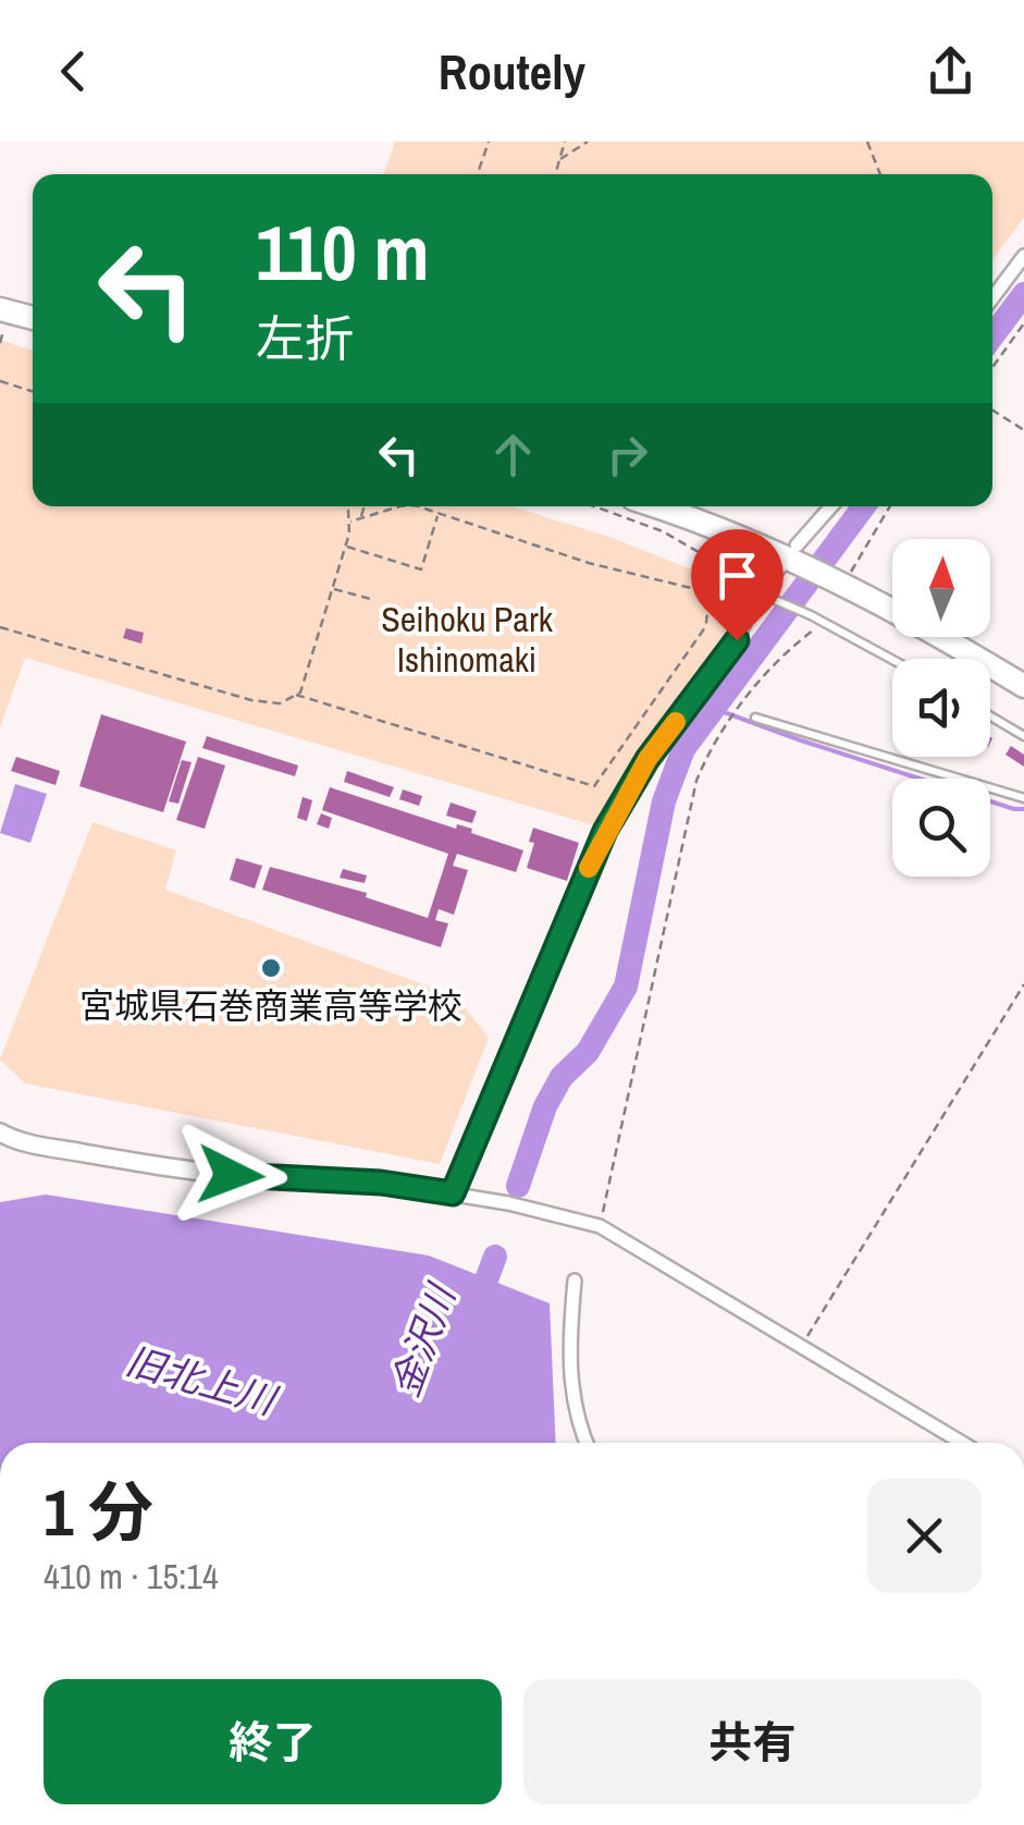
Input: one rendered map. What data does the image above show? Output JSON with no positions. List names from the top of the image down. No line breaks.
{"water":["金沢川","旧北上川"],"parks":["Seihoku Park Ishinomaki"],"places":["宮城県石巻商業高等学校"],"north":"top","page":{"header":"Routely","turn":["110 m","左折"],"heading":["1 分","410 m · 15:14"],"buttons":["終了","共有"]}}
